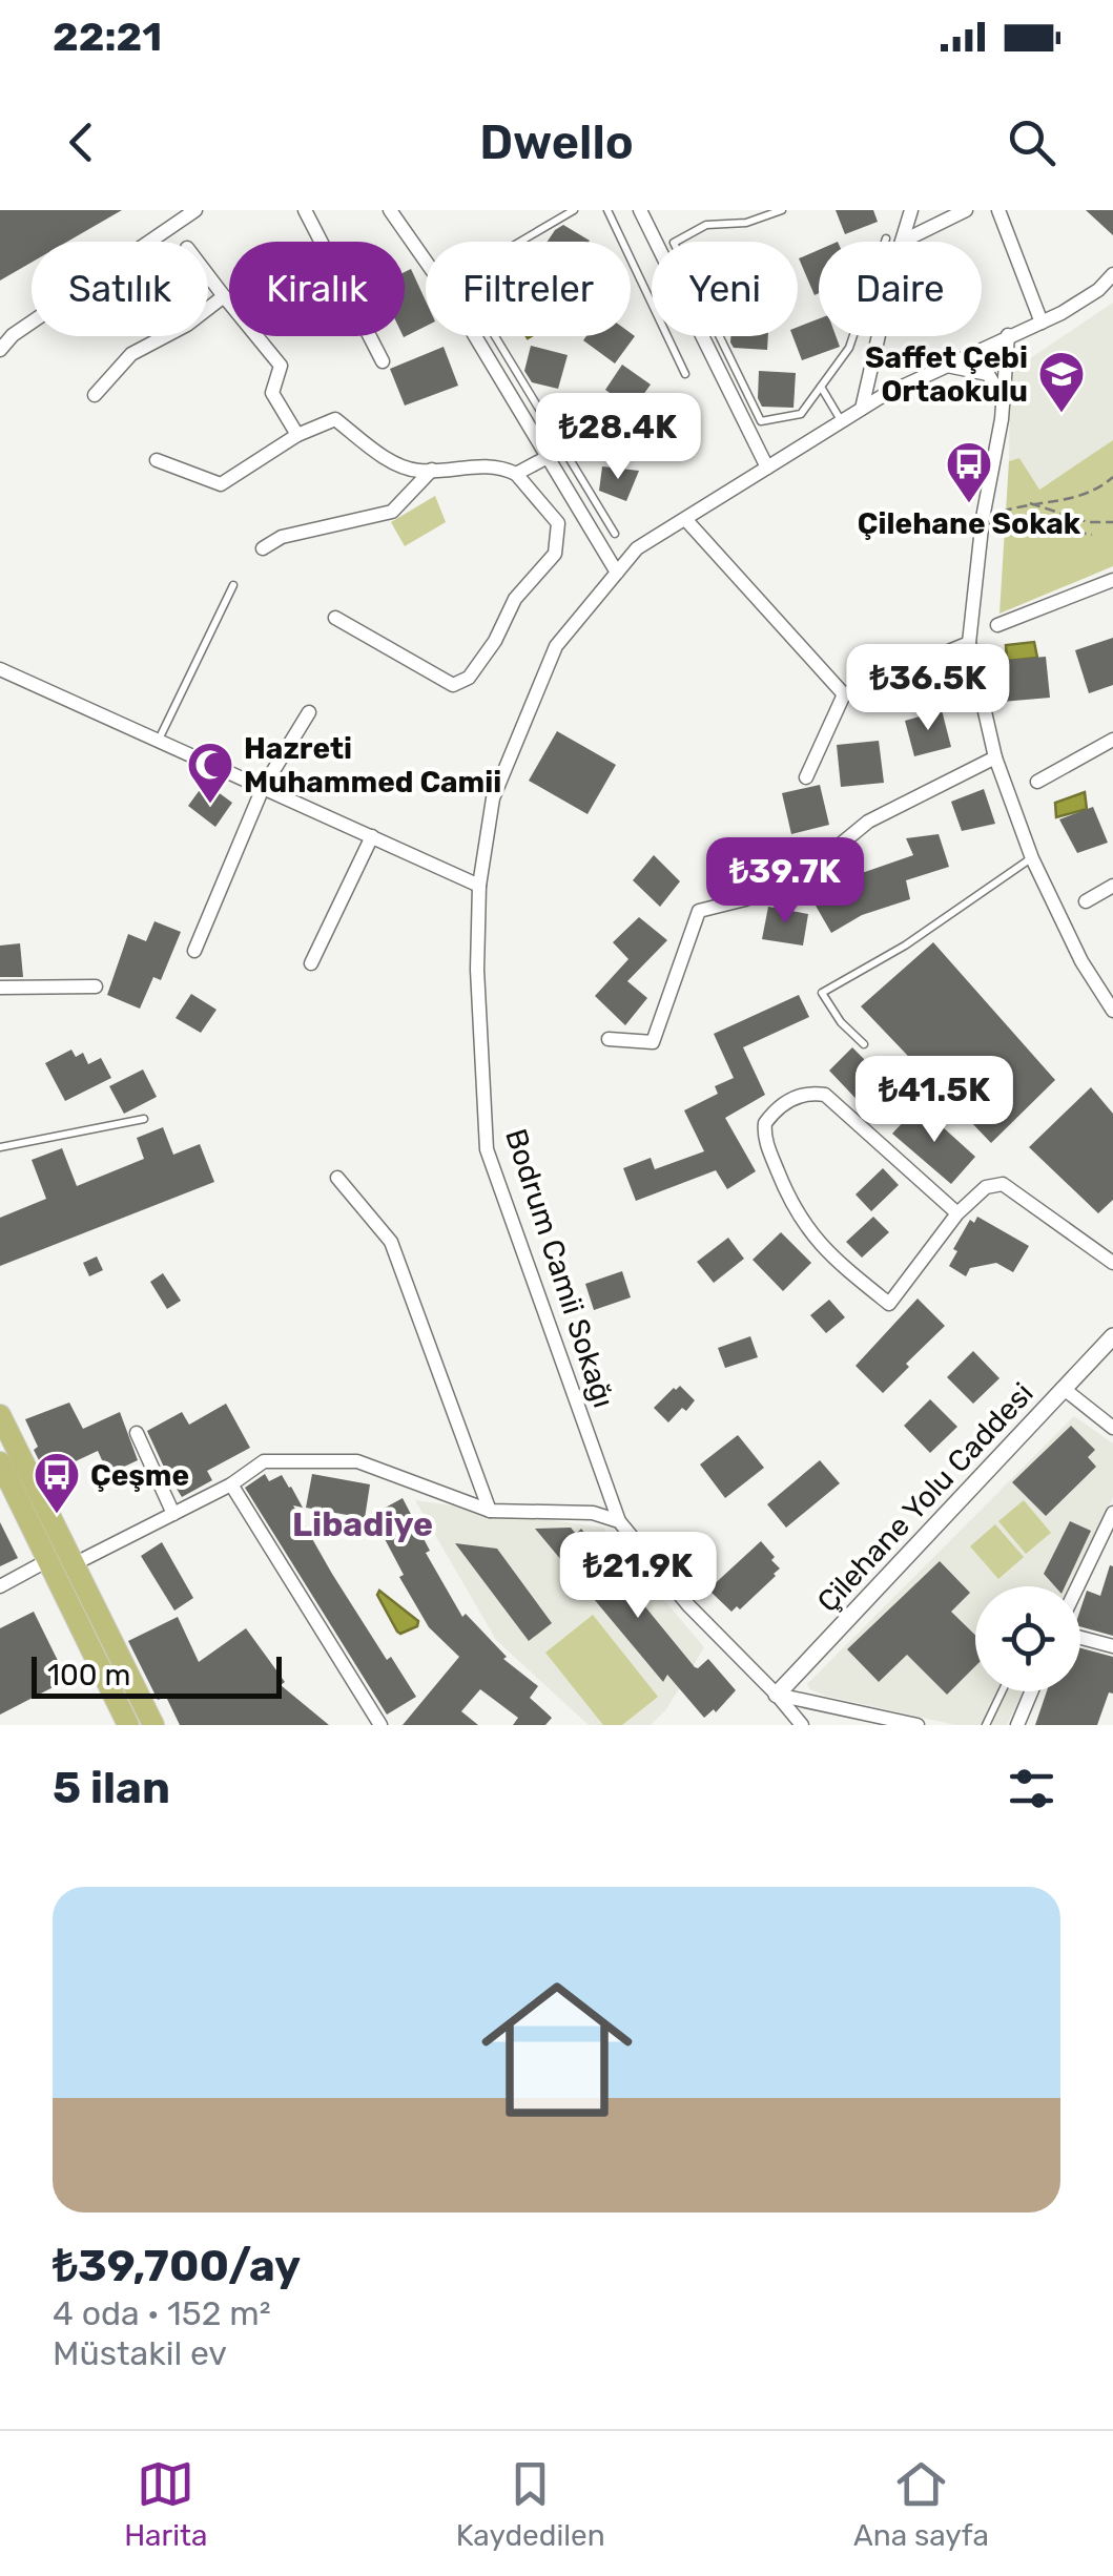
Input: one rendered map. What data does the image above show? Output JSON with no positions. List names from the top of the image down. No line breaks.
{"streets":{"street":["Bodrum Camii Sokağı","Çilehane Yolu Caddesi"]},"crossings":[["Bodrum Camii Sokağı","Çilehane Yolu Caddesi"]],"districts":["Libadiye"],"places":{"school or university":["Saffet Çebi Ortaokulu"],"bus stop":["Çilehane Sokak","Çeşme"],"mosque":["Hazreti Muhammed Camii"]},"scale_bar":"100 m","page":{"status":"22:21","header":"Dwello","chip":["Satılık","Kiralık","Filtreler","Yeni","Daire"],"price":["₺28.4K","₺36.5K","₺39.7K","₺41.5K","₺21.9K"],"scale":"100 m","heading":"5 ilan","list":[{"name":"₺39,700/ay","note":"4 oda · 152 m² · Müstakil ev"}],"tabs":["Harita","Kaydedilen","Ana sayfa"]}}
